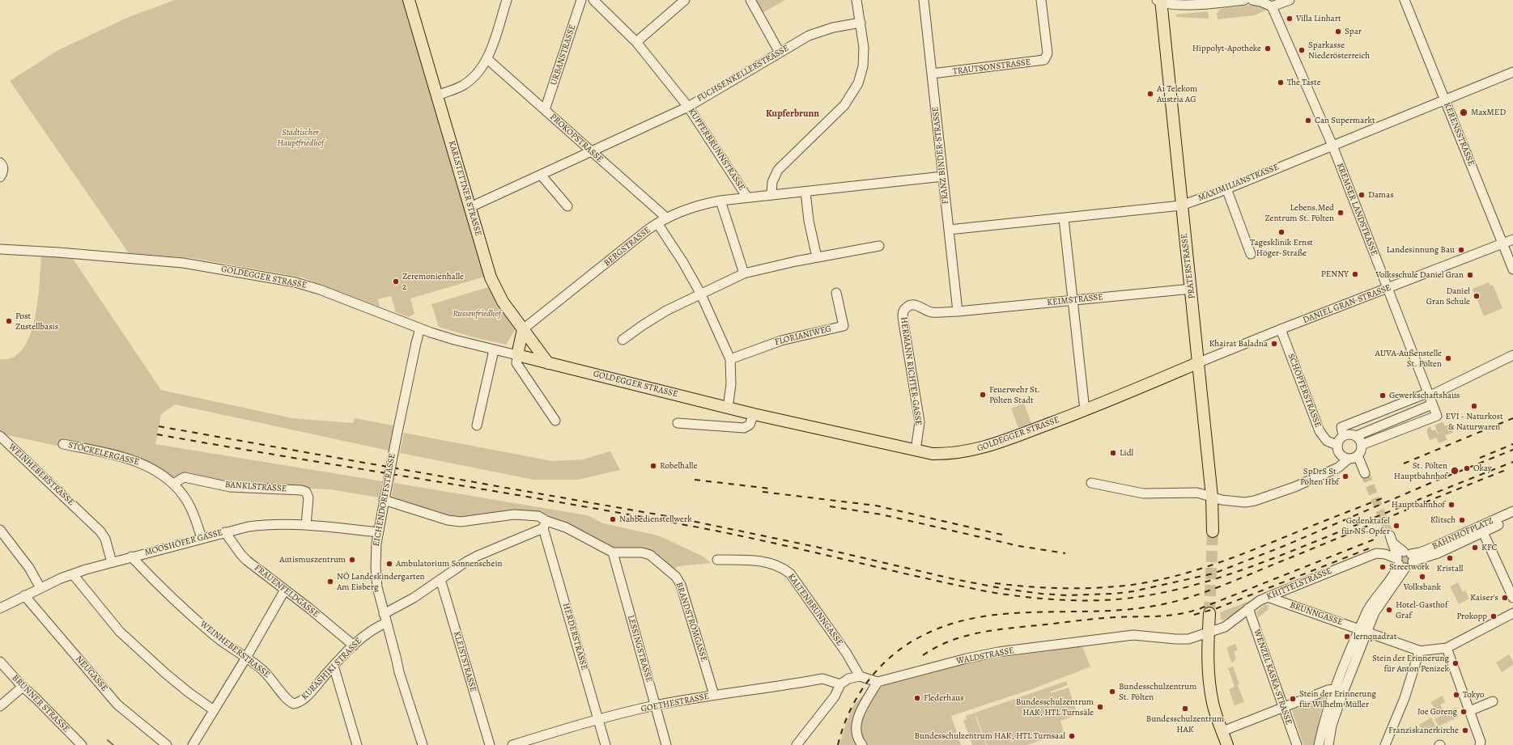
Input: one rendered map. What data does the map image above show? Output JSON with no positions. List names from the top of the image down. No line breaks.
{"streets":{"main road":["KARLSTETTNER STRASSE","PRATERSTRASSE","GOLDEGGER STRASSE"],"street":["URBANSTRASSE","TRAUTSONSTRASSE","FUCHSENKELLERSTRASSE","KERENSSTRASSE","PROKOPSTRASSE","KUPFERBRUNNSTRASSE","FRANZ BINDER-STRASSE","MAXIMILIANSTRASSE","KREMSER LANDSTRASSE","BERGSTRASSE","KEIMSTRASSE","DANIEL GRAN-STRASSE","FLORIANIWEG","HERMANN RICHTER-GASSE","SCHÖPFERSTRASSE","STÖCKELERGASSE","WEINHEBERSTRASSE","BANKLSTRASSE","EICHENDORFFSTRASSE","BAHNHOFPLATZ","MOOSHÖFER GASSE","KHITTELSTRASSE","FRAUENFELDGASSE","KALTENBRUNNGASSE","BRUNNGASSE","BRANDSTRÖMGASSE","HERDERSTRASSE","LESSINGSTRASSE","WALDSTRASSE","KLEISTSTRASSE","KURASHIKI STRASSE","NEUGASSE","WENZEL KASKA-STRASSE","GOETHESTRASSE","BRÜNNER STRASSE"]},"crossings":[["URBANSTRASSE","PROKOPSTRASSE"],["TRAUTSONSTRASSE","FRANZ BINDER-STRASSE"],["FUCHSENKELLERSTRASSE","PROKOPSTRASSE"],["FUCHSENKELLERSTRASSE","KUPFERBRUNNSTRASSE"],["FUCHSENKELLERSTRASSE","KARLSTETTNER STRASSE"],["KERENSSTRASSE","MAXIMILIANSTRASSE"],["KERENSSTRASSE","DANIEL GRAN-STRASSE"],["PROKOPSTRASSE","BERGSTRASSE"],["KUPFERBRUNNSTRASSE","FRANZ BINDER-STRASSE"],["KUPFERBRUNNSTRASSE","BERGSTRASSE"],["FRANZ BINDER-STRASSE","MAXIMILIANSTRASSE"],["FRANZ BINDER-STRASSE","KEIMSTRASSE"],["FRANZ BINDER-STRASSE","HERMANN RICHTER-GASSE"],["MAXIMILIANSTRASSE","KREMSER LANDSTRASSE"],["MAXIMILIANSTRASSE","PRATERSTRASSE"],["KARLSTETTNER STRASSE","BERGSTRASSE"],["KARLSTETTNER STRASSE","GOLDEGGER STRASSE"],["KREMSER LANDSTRASSE","DANIEL GRAN-STRASSE"],["KREMSER LANDSTRASSE","SCHÖPFERSTRASSE"],["PRATERSTRASSE","GOLDEGGER STRASSE"],["PRATERSTRASSE","KEIMSTRASSE"],["PRATERSTRASSE","DANIEL GRAN-STRASSE"],["GOLDEGGER STRASSE","DANIEL GRAN-STRASSE"],["GOLDEGGER STRASSE","HERMANN RICHTER-GASSE"],["GOLDEGGER STRASSE","EICHENDORFFSTRASSE"],["KEIMSTRASSE","HERMANN RICHTER-GASSE"],["DANIEL GRAN-STRASSE","SCHÖPFERSTRASSE"],["STÖCKELERGASSE","BANKLSTRASSE"],["STÖCKELERGASSE","MOOSHÖFER GASSE"],["WEINHEBERSTRASSE","MOOSHÖFER GASSE"],["WEINHEBERSTRASSE","KURASHIKI STRASSE"],["BANKLSTRASSE","MOOSHÖFER GASSE"],["EICHENDORFFSTRASSE","MOOSHÖFER GASSE"],["EICHENDORFFSTRASSE","KURASHIKI STRASSE"],["BAHNHOFPLATZ","KHITTELSTRASSE"],["MOOSHÖFER GASSE","FRAUENFELDGASSE"],["MOOSHÖFER GASSE","NEUGASSE"],["KHITTELSTRASSE","BRUNNGASSE"],["KHITTELSTRASSE","WALDSTRASSE"],["KHITTELSTRASSE","WENZEL KASKA-STRASSE"],["FRAUENFELDGASSE","KURASHIKI STRASSE"],["BRANDSTRÖMGASSE","HERDERSTRASSE"],["BRANDSTRÖMGASSE","LESSINGSTRASSE"],["BRANDSTRÖMGASSE","KURASHIKI STRASSE"],["BRANDSTRÖMGASSE","GOETHESTRASSE"],["HERDERSTRASSE","KURASHIKI STRASSE"],["HERDERSTRASSE","GOETHESTRASSE"],["LESSINGSTRASSE","GOETHESTRASSE"],["KLEISTSTRASSE","KURASHIKI STRASSE"]],"districts":["Kupferbrunn"],"parks":["Städtischer Hauptfriedhof","Russenfriedhof"],"places":["Villa Linhart","Spar","Hippolyt-Apotheke","Sparkasse Niederösterreich","The Taste","A1 Telekom Austria AG","MaxMED","Can Supermarkt","Damas","Lebens.Med Zentrum St. Pölten","Tagesklinik Ernst Höger-Straße","Landesinnung Bau","PENNY","Volksschule Daniel Gran","Zeremonienhalle 2","Daniel Gran Schule","Post Zustellbasis","Khairat Baladna","AUVA-Außenstelle St. Pölten","Feuerwehr St. Pölten Stadt","Gewerkschaftshaus","EVI - Naturkost & Naturwaren","Lidl","Robelhalle","Okay","St. Pölten Hauptbahnhof","SpDrS St. Pölten Hbf","Hauptbahnhof","Nahbedienstellwerk","Klitsch","Gedenktafel für NS-Opfer","KFC","Kristall","Autismuszentrum","Ambulatorium Sonnenschein","Streetwork","Volksbank","NÖ Landeskindergarten Am Eisberg","Kaiser's","Hotel-Gasthof Graf","Prokopp","lernquadrat","Stein der Erinnerung für Anton Penizek","Bundesschulzentrum St. Pölten","Tokyo","Flederhaus","Stein der Erinnerung für Wilhelm Müller","Bundesschulzentrum HAK, HTL Turnsäle","Bundesschulzentrum HAK","Joe Goreng","Franziskanerkirche","Bundesschulzentrum HAK, HTL Turnsaal"]}
